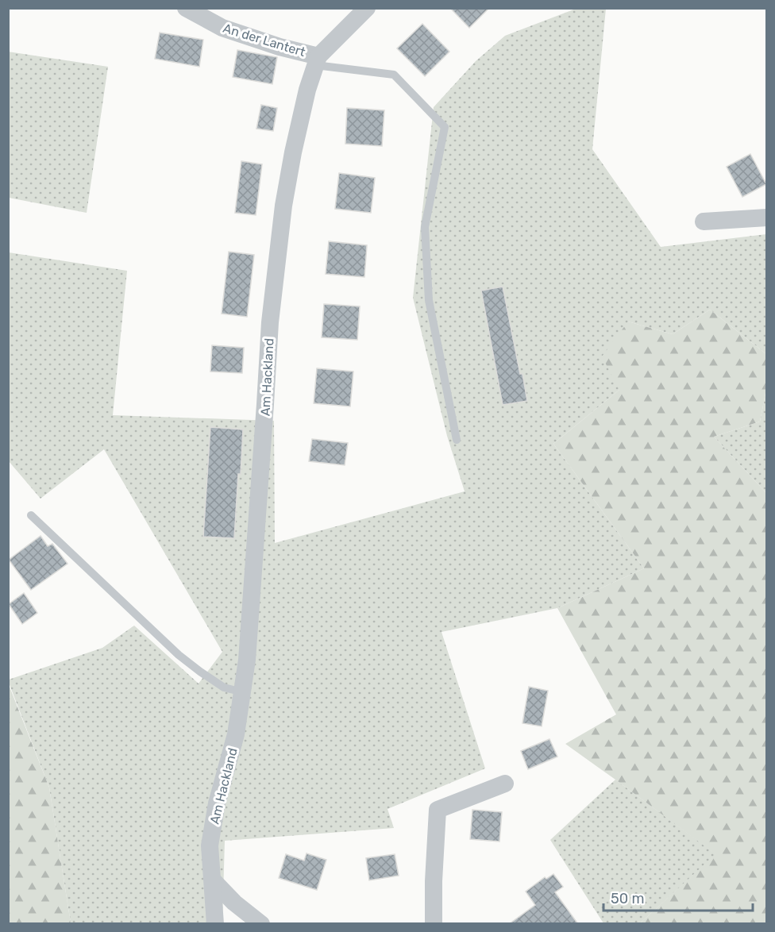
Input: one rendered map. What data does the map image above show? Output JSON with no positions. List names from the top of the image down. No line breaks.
{"streets":{"street":["An der Lantert","Am Hackland"]},"crossings":[["An der Lantert","Am Hackland"]],"scale_bar":"50 m"}
